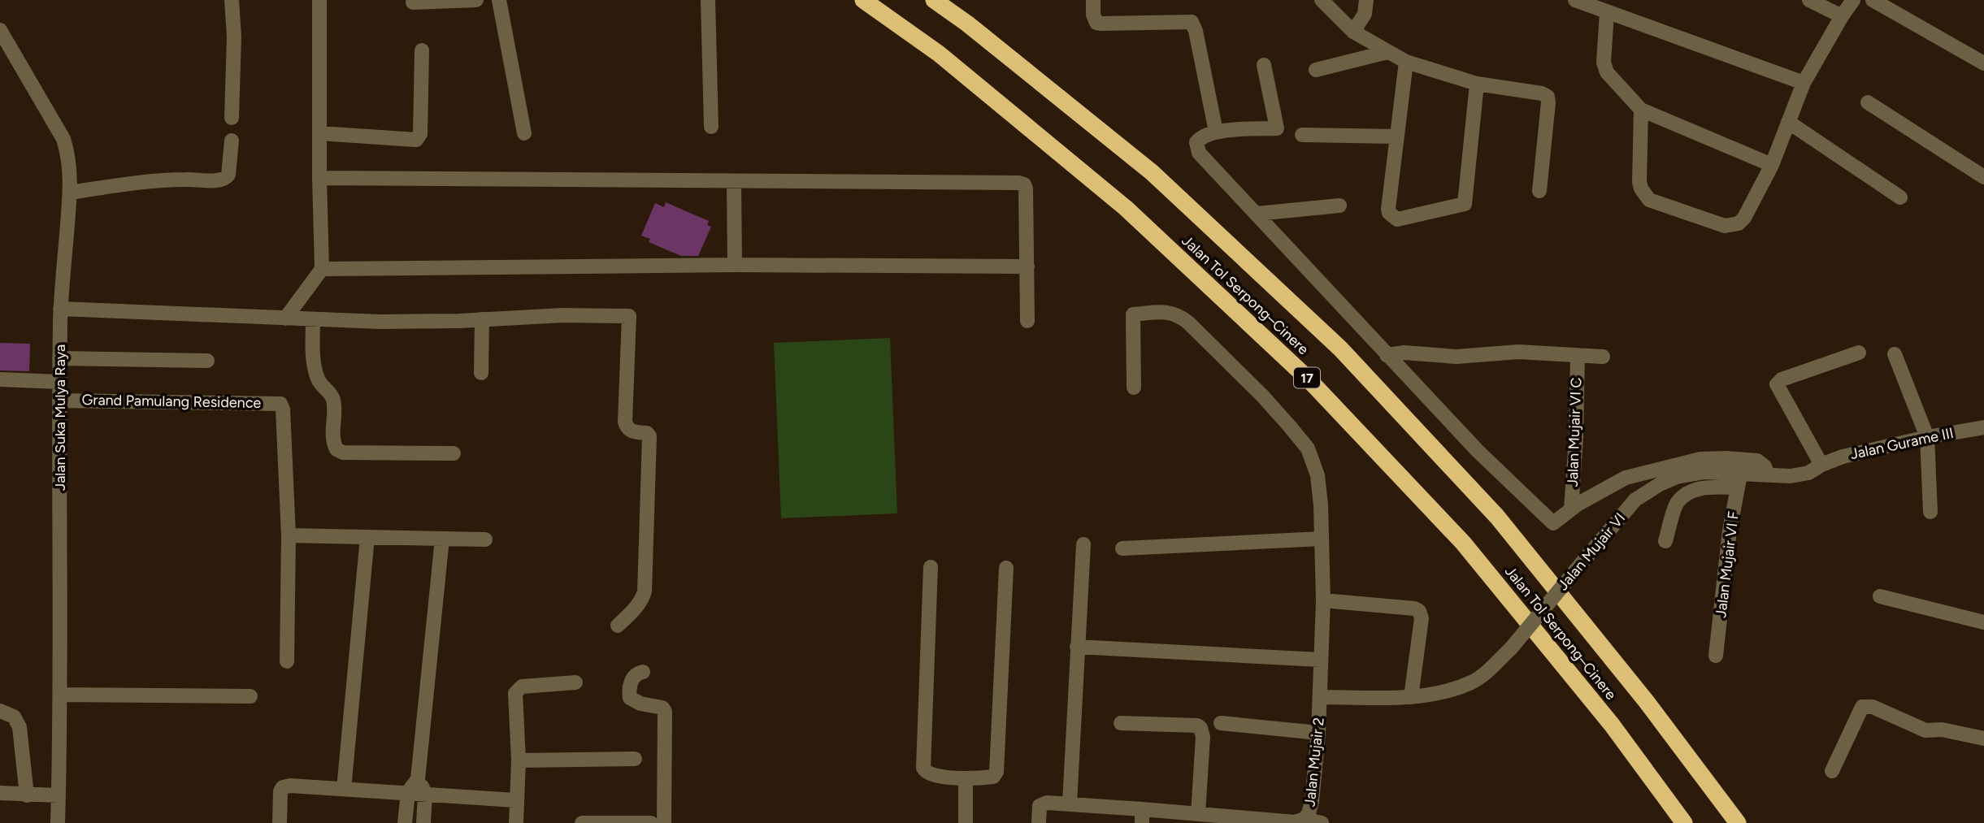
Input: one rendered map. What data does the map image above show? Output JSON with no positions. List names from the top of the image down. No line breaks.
{"streets":{"highway":["Jalan Tol Serpong–Cinere","17"],"street":["Grand Pamulang Residence","Jalan Suka Mulya Raya","Jalan Mujair VI C","Jalan Gurame III","Jalan Mujair VI","Jalan Mujair VI F","Jalan Mujair 2"]},"crossings":[["Grand Pamulang Residence","Jalan Suka Mulya Raya"],["Jalan Gurame III","Jalan Mujair VI"],["Jalan Mujair VI","Jalan Mujair VI F"],["Jalan Mujair VI","Jalan Mujair 2"]]}
